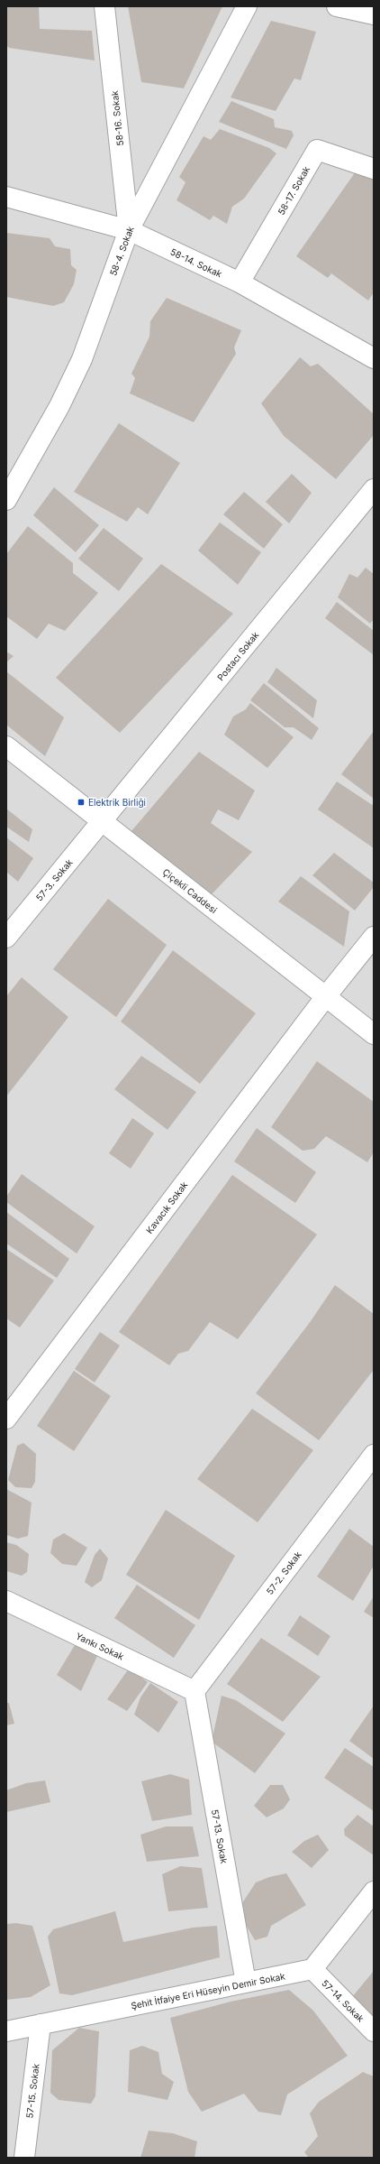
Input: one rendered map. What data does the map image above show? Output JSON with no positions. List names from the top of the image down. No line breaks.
{"streets":{"street":["58-16. Sokak","58-17. Sokak","58-4. Sokak","58-14. Sokak","Postacı Sokak","57-3. Sokak","Çiçekli Caddesi","Kavacık Sokak","57-2. Sokak","Yankı Sokak","57-13. Sokak","Şehit İtfaiye Eri Hüseyin Demir Sokak","57-14. Sokak","57-15. Sokak"]},"crossings":[["58-16. Sokak","58-4. Sokak"],["58-16. Sokak","58-14. Sokak"],["58-17. Sokak","58-14. Sokak"],["58-4. Sokak","58-14. Sokak"],["Postacı Sokak","57-3. Sokak"],["Postacı Sokak","Çiçekli Caddesi"],["57-3. Sokak","Çiçekli Caddesi"],["Çiçekli Caddesi","Kavacık Sokak"],["57-2. Sokak","Yankı Sokak"],["57-2. Sokak","57-13. Sokak"],["Yankı Sokak","57-13. Sokak"],["57-13. Sokak","Şehit İtfaiye Eri Hüseyin Demir Sokak"],["Şehit İtfaiye Eri Hüseyin Demir Sokak","57-14. Sokak"],["Şehit İtfaiye Eri Hüseyin Demir Sokak","57-15. Sokak"]],"places":{"transit":["Elektrik Birliği"]}}
